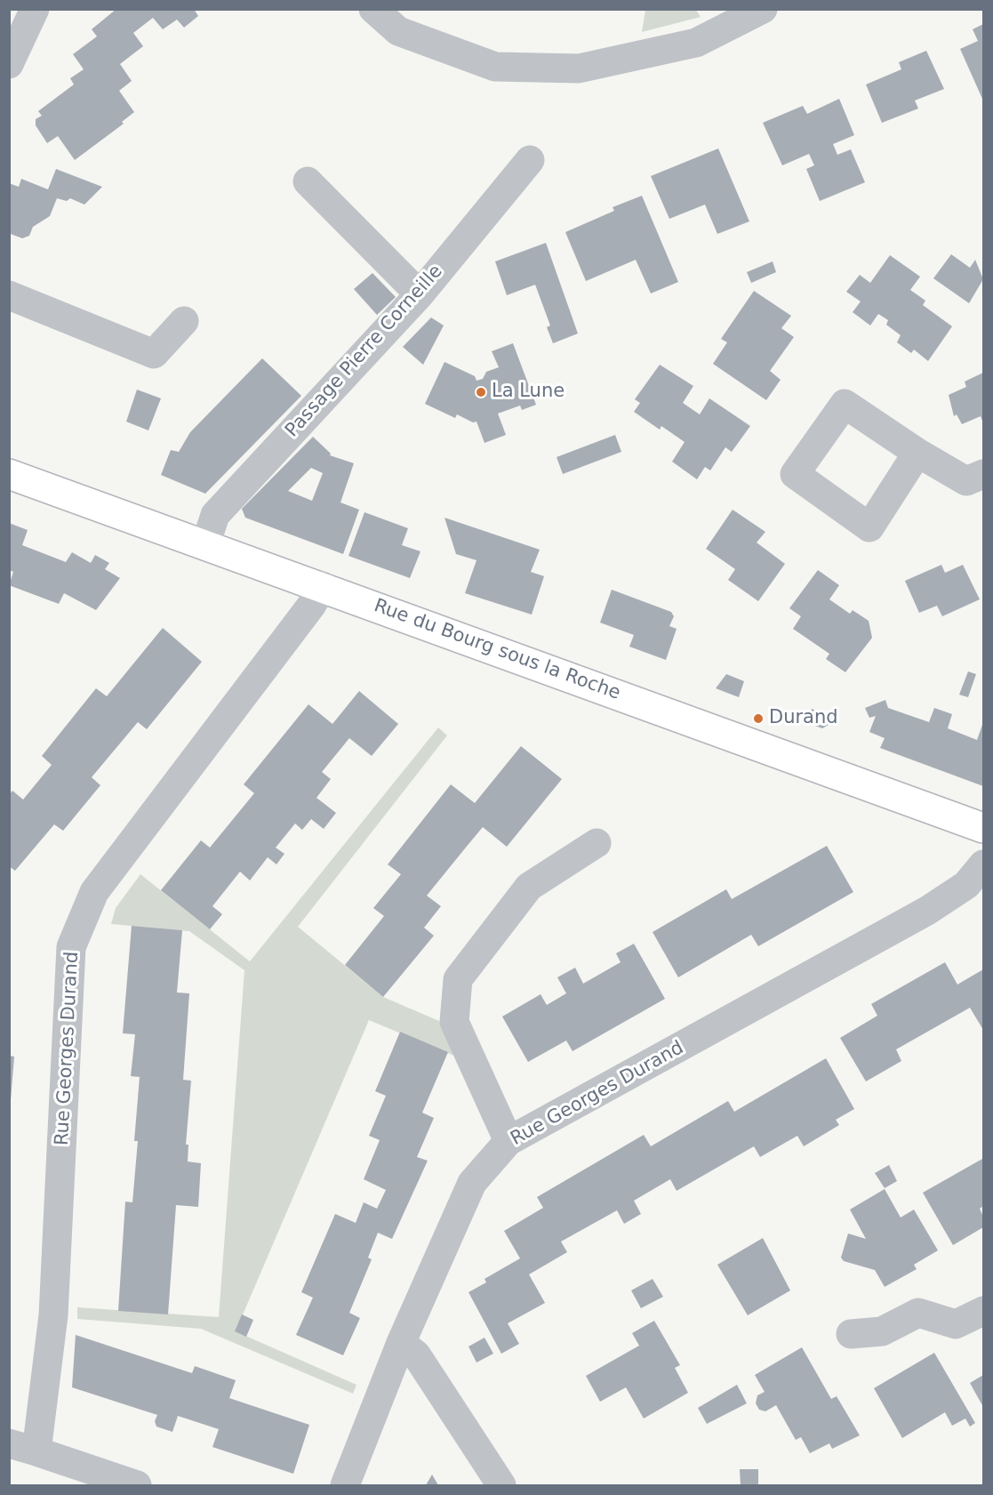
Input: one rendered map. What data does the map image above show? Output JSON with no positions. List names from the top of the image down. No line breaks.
{"streets":{"main road":["Rue du Bourg sous la Roche"],"street":["Passage Pierre Corneille","Rue Georges Durand"]},"crossings":[["Passage Pierre Corneille","Rue du Bourg sous la Roche"],["Rue du Bourg sous la Roche","Rue Georges Durand"]],"places":["La Lune","Durand"]}
